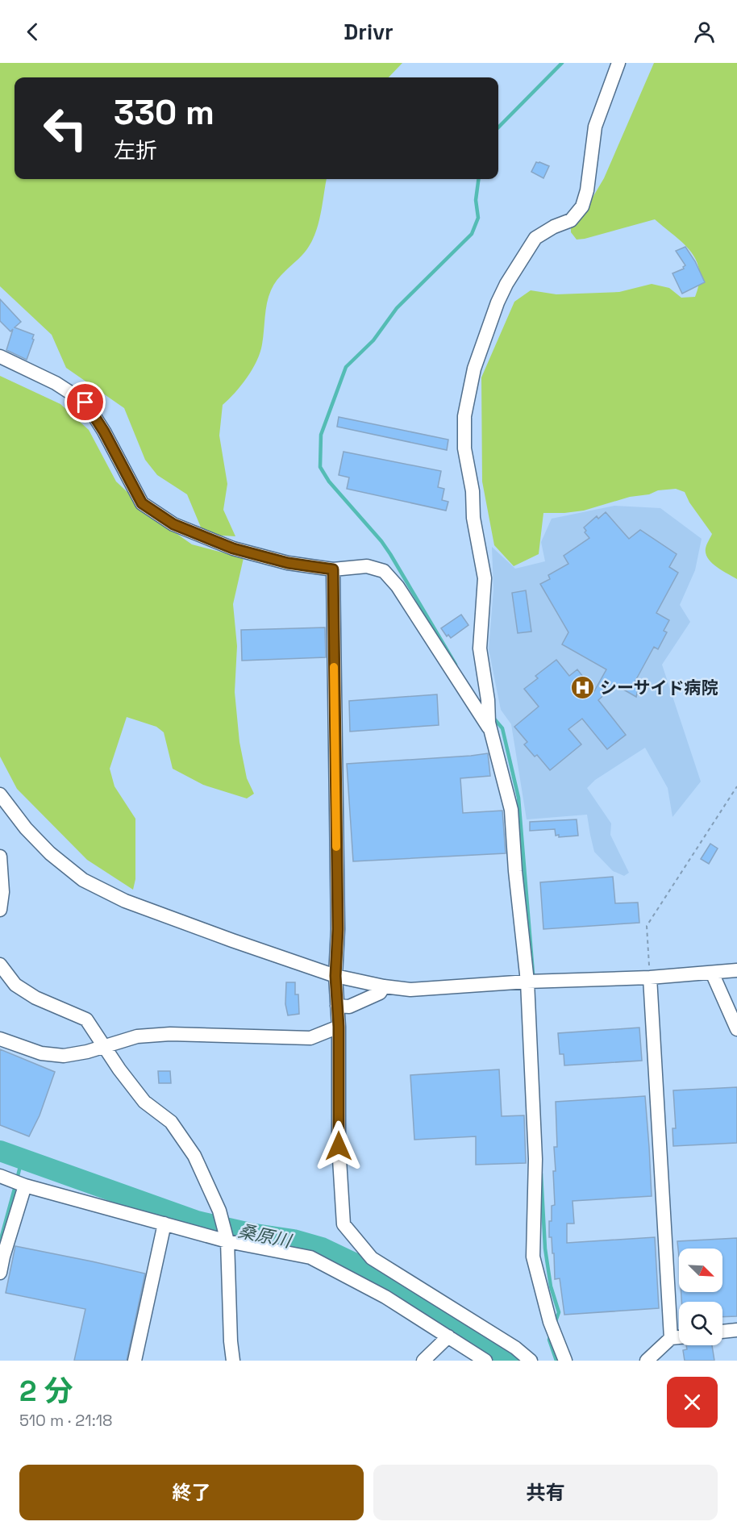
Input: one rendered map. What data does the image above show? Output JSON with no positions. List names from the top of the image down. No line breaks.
{"water":["桑原川"],"places":{"hospital":["シーサイド病院"]},"north":"bottom right","page":{"header":"Drivr","turn":["330 m","左折"],"heading":["2 分","510 m · 21:18"],"buttons":["終了","共有"]}}
